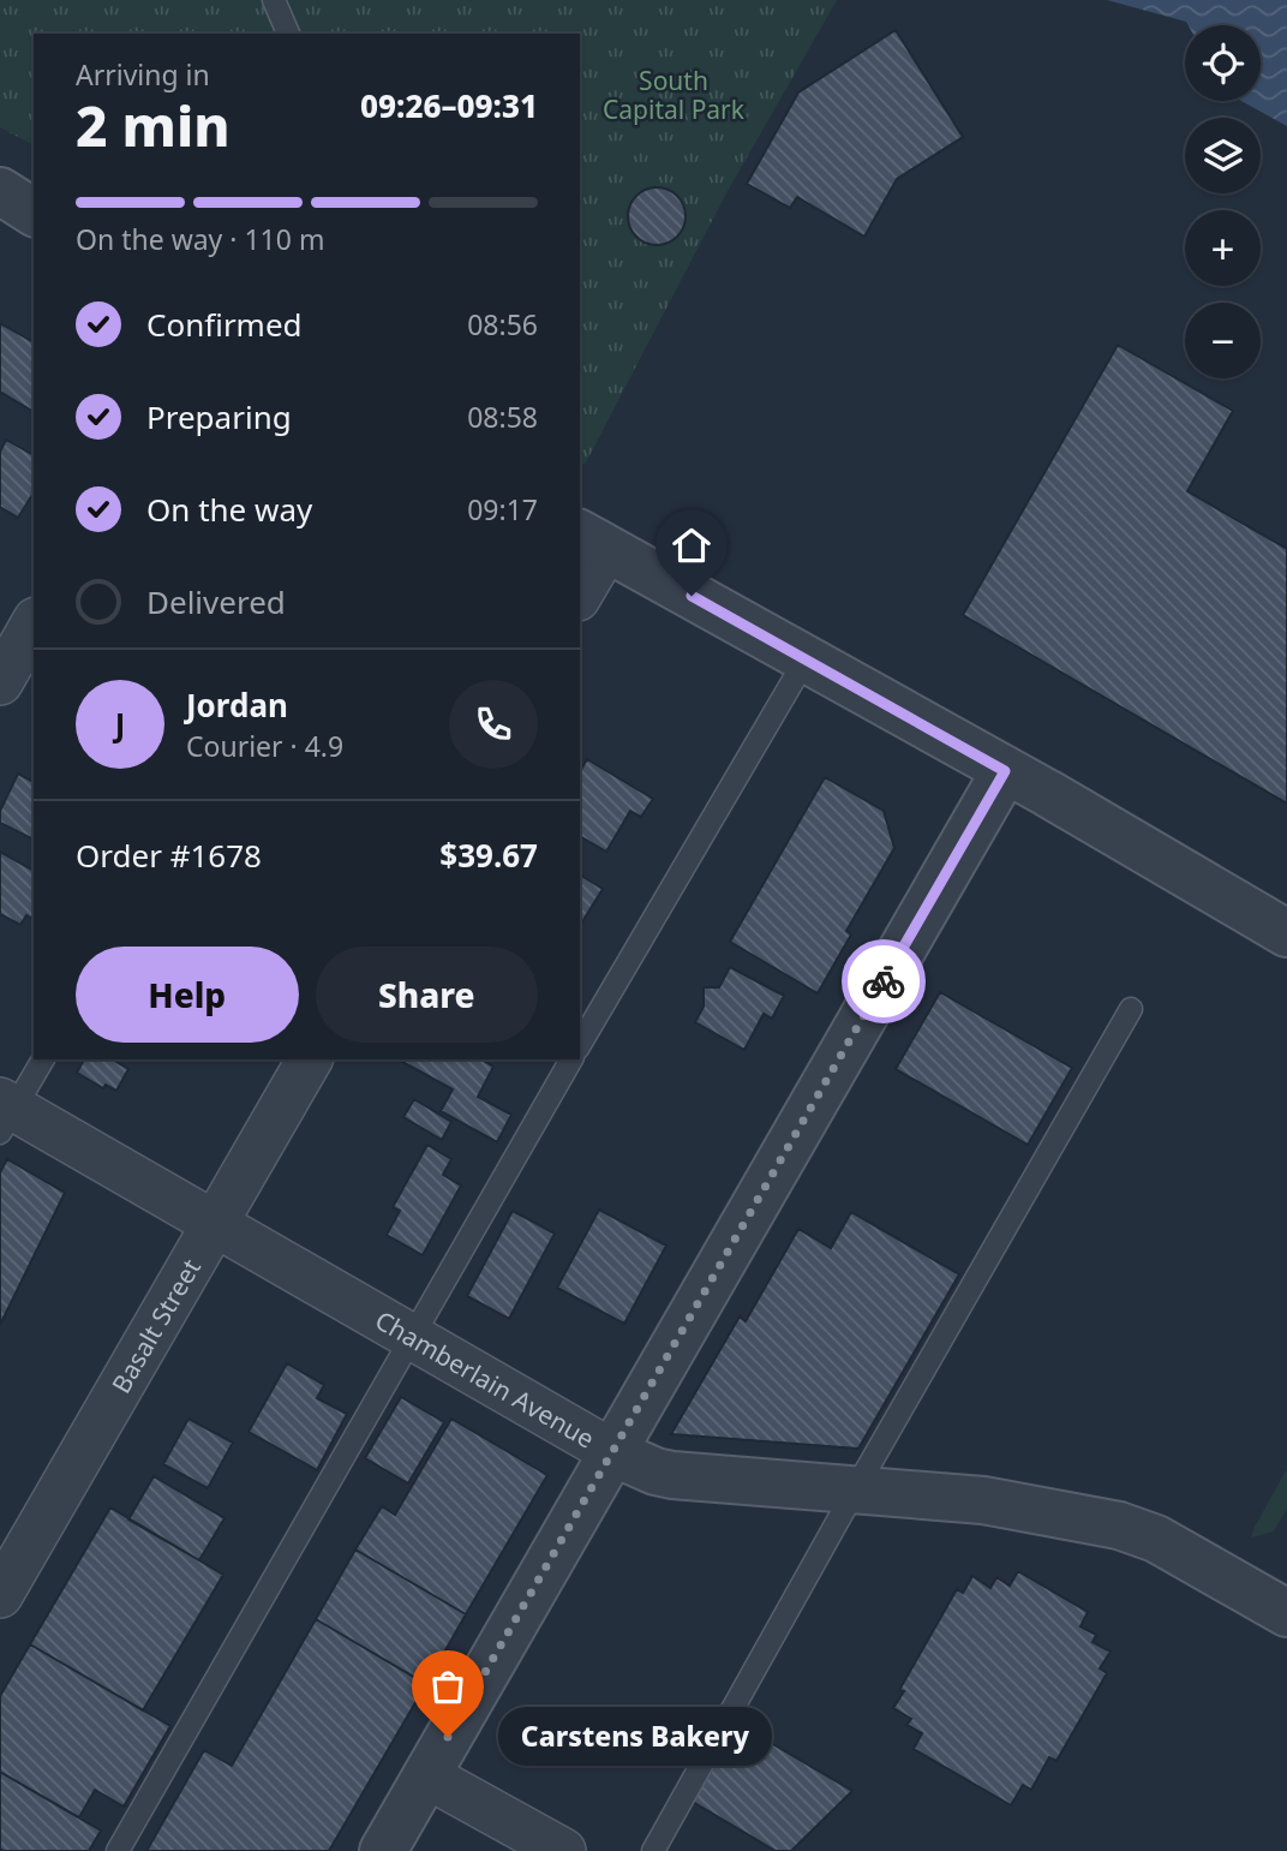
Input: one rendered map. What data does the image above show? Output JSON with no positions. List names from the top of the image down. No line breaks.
{"streets":{"street":["Basalt Street","Chamberlain Avenue"]},"crossings":[["Basalt Street","Chamberlain Avenue"]],"parks":["South Capital Park"],"places":["Carstens Bakery"],"page":{"map_buttons":["+","−"],"heading":["2 min","Arriving in","09:26–09:31"],"panel":["Jordan","Courier · 4.9","Order #1678","$39.67"],"bar":"On the way · 110 m","list":[["Confirmed","08:56"],["Preparing","08:58"],["On the way","09:17"],"Delivered"],"round":"J","buttons":["Help","Share"],"bubble":"Carstens Bakery"}}
